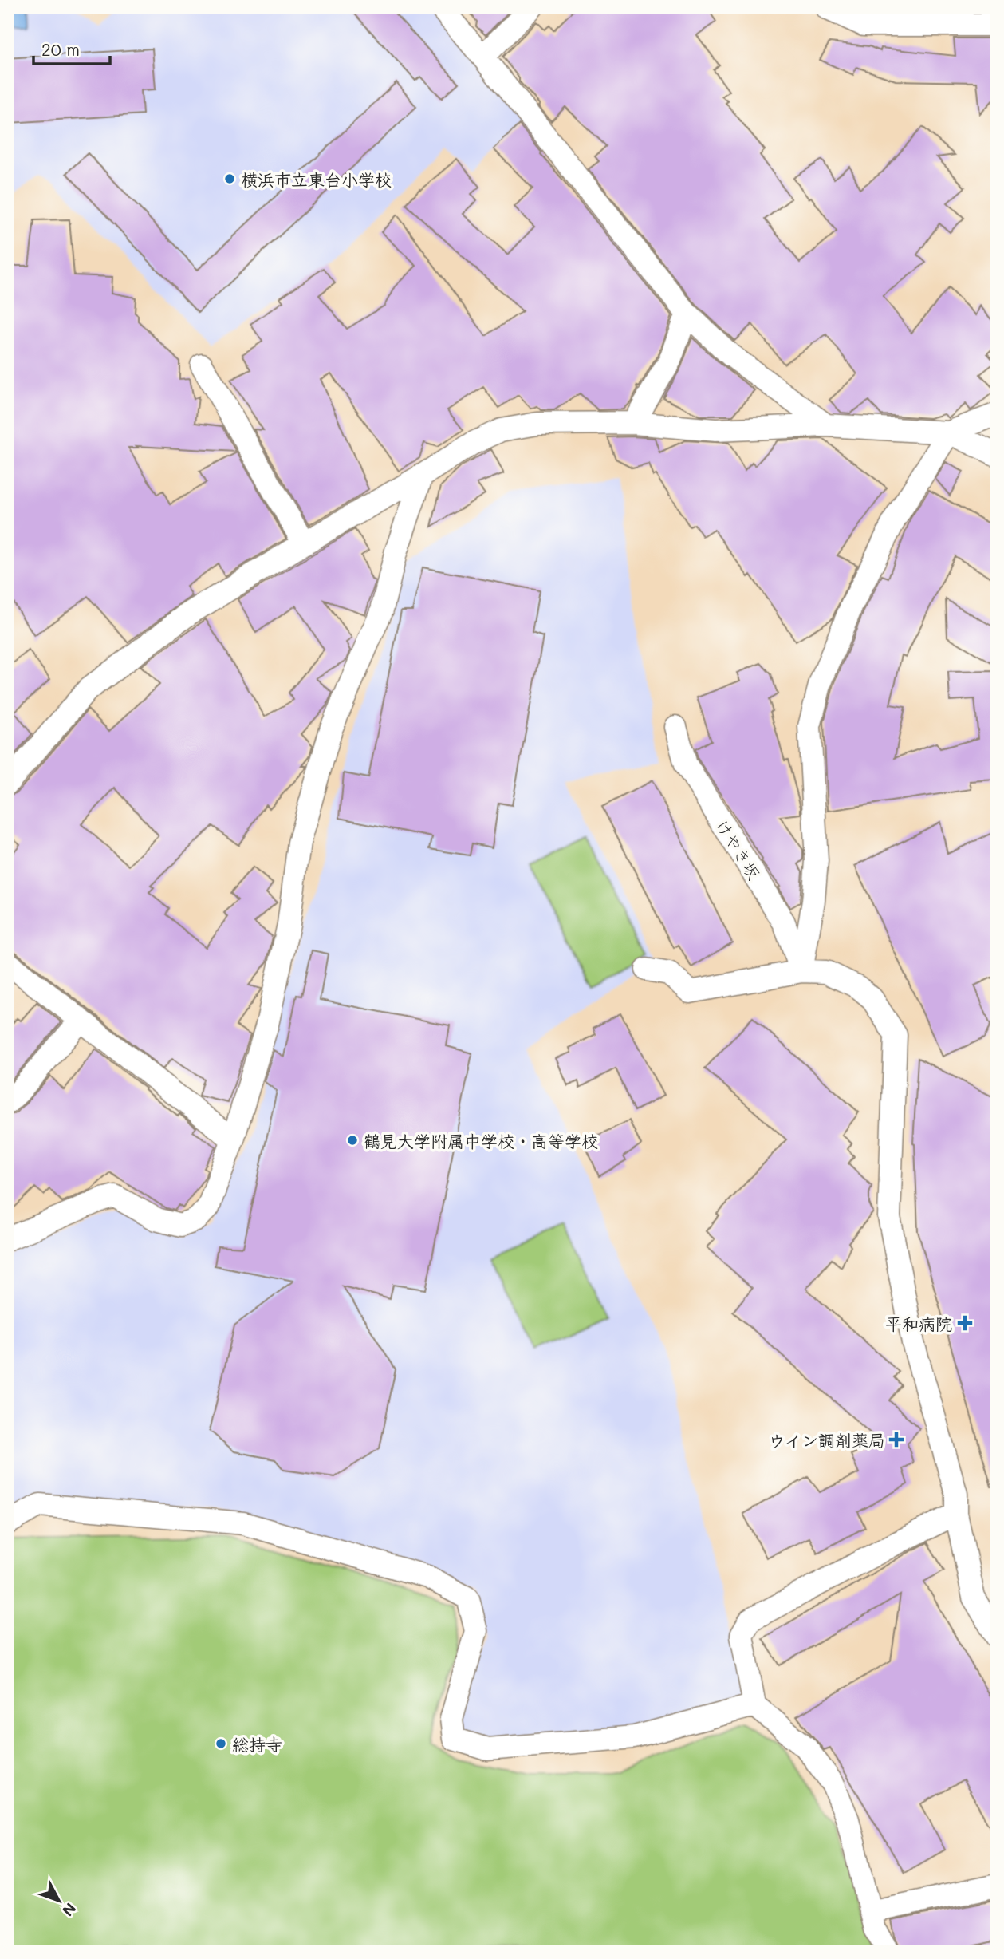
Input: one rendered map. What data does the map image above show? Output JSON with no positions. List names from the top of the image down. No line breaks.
{"streets":{"street":["けやき坂"]},"places":{"other":["横浜市立東台小学校","鶴見大学附属中学校・高等学校","総持寺"],"health":["平和病院","ウイン調剤薬局"]},"scale_bar":"20 m","north":"bottom right"}
